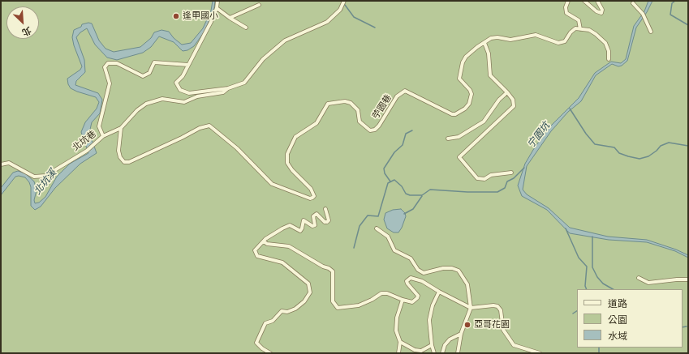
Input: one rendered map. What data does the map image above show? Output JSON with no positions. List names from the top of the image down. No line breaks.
{"streets":{"street":["苧園巷","北坑巷"]},"crossings":[["苧園巷","北坑巷"]],"water":["宁園坑","北坑溪"],"places":["逢甲國小","亞哥花園"],"legend":["道路","公園","水域"],"north":"bottom right"}
